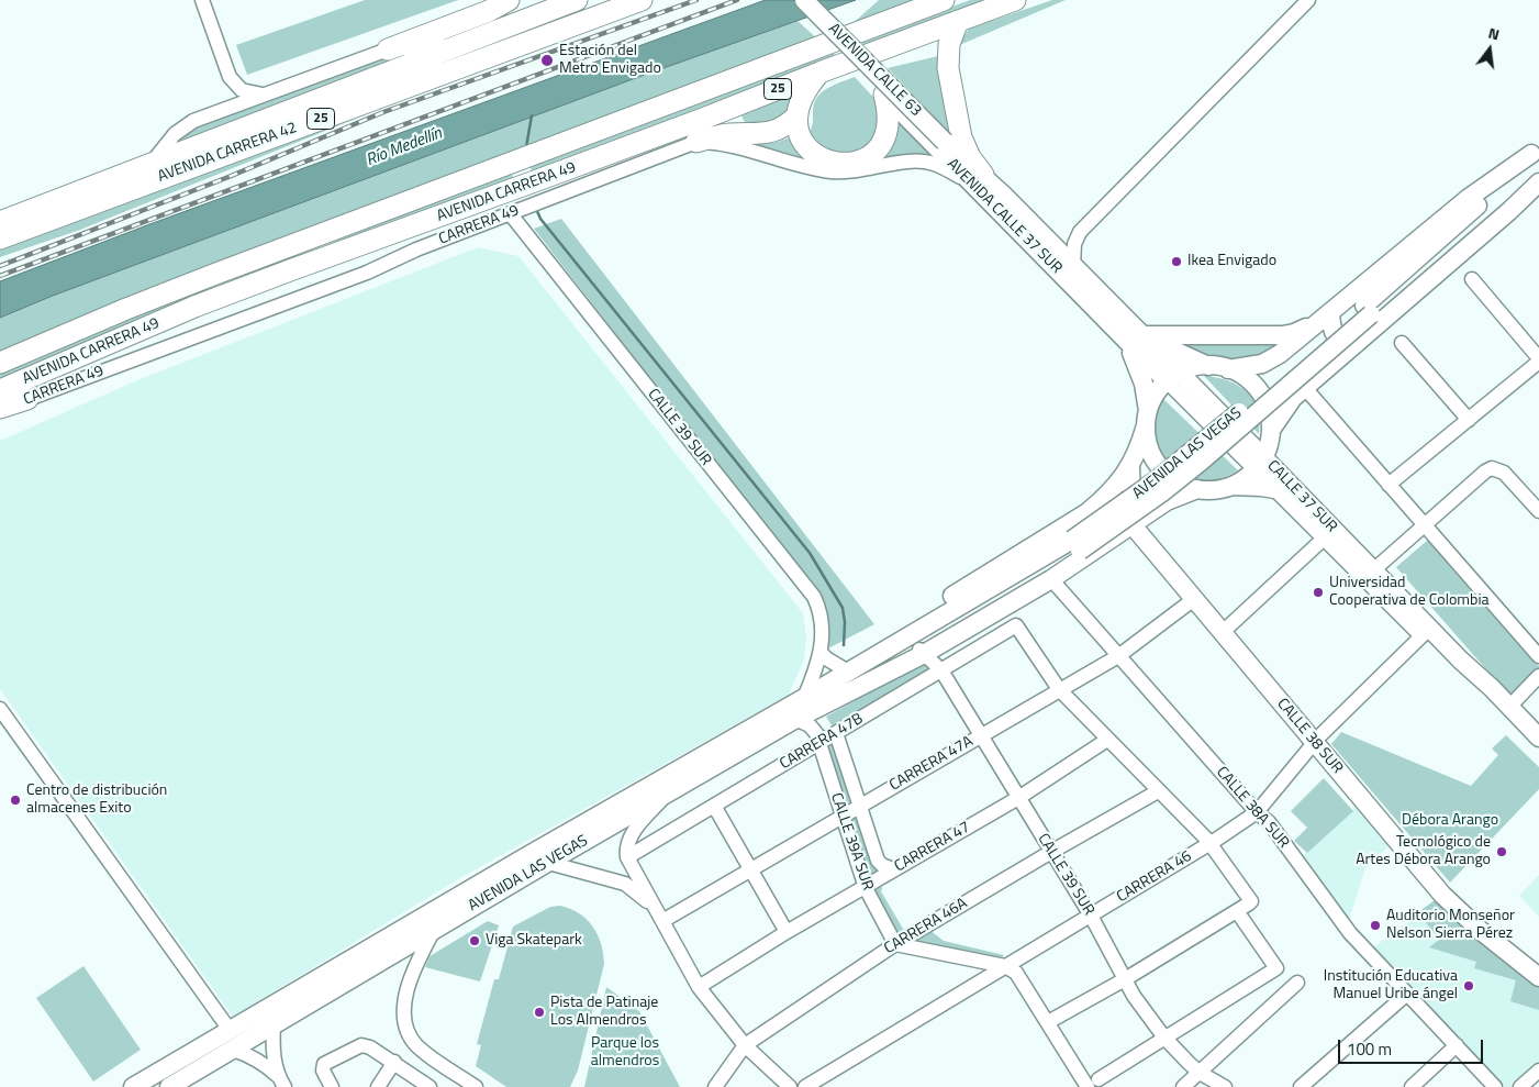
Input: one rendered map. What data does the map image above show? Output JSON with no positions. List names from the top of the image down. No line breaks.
{"streets":{"highway":["25","AVENIDA CARRERA 42","AVENIDA CARRERA 49"],"main road":["AVENIDA CALLE 63","AVENIDA CALLE 37 SUR","AVENIDA LAS VEGAS","CALLE 37 SUR","CALLE 38 SUR"],"street":["CARRERA 49","CALLE 39 SUR","CARRERA 47B","CARRERA 47A","CALLE 38A SUR","CALLE 39A SUR","CARRERA 47","CARRERA 46","CARRERA 46A"]},"crossings":[["AVENIDA CALLE 63","AVENIDA CALLE 37 SUR"],["AVENIDA CARRERA 49","CARRERA 49"],["AVENIDA CALLE 37 SUR","CARRERA 49"],["AVENIDA CALLE 37 SUR","CALLE 37 SUR"],["CARRERA 49","CALLE 39 SUR"],["CALLE 39 SUR","AVENIDA LAS VEGAS"],["CALLE 39 SUR","CARRERA 47B"],["CALLE 39 SUR","CARRERA 47A"],["CALLE 39 SUR","CARRERA 47"],["CALLE 39 SUR","CARRERA 46"],["CALLE 39 SUR","CARRERA 46A"],["AVENIDA LAS VEGAS","CALLE 37 SUR"],["AVENIDA LAS VEGAS","CALLE 38 SUR"],["AVENIDA LAS VEGAS","CALLE 38A SUR"],["AVENIDA LAS VEGAS","CALLE 39A SUR"],["CALLE 37 SUR","CARRERA 46"],["CALLE 38 SUR","CARRERA 47A"],["CALLE 38 SUR","CARRERA 46"],["CARRERA 47B","CARRERA 47A"],["CARRERA 47B","CALLE 39A SUR"],["CARRERA 47A","CALLE 38A SUR"],["CARRERA 47A","CALLE 39A SUR"],["CALLE 38A SUR","CARRERA 46"],["CALLE 39A SUR","CARRERA 47"],["CALLE 39A SUR","CARRERA 46A"]],"water":["Río Medellín"],"parks":["Débora Arango","Parque los almendros"],"places":["Estación del Metro Envigado","Ikea Envigado","Universidad Cooperativa de Colombia","Centro de distribución almacenes Exito","Tecnológico de Artes Débora Arango","Auditorio Monseñor Nelson Sierra Pérez","Viga Skatepark","Institución Educativa Manuel Uribe ángel","Pista de Patinaje Los Almendros"],"scale_bar":"100 m","north":"top"}
